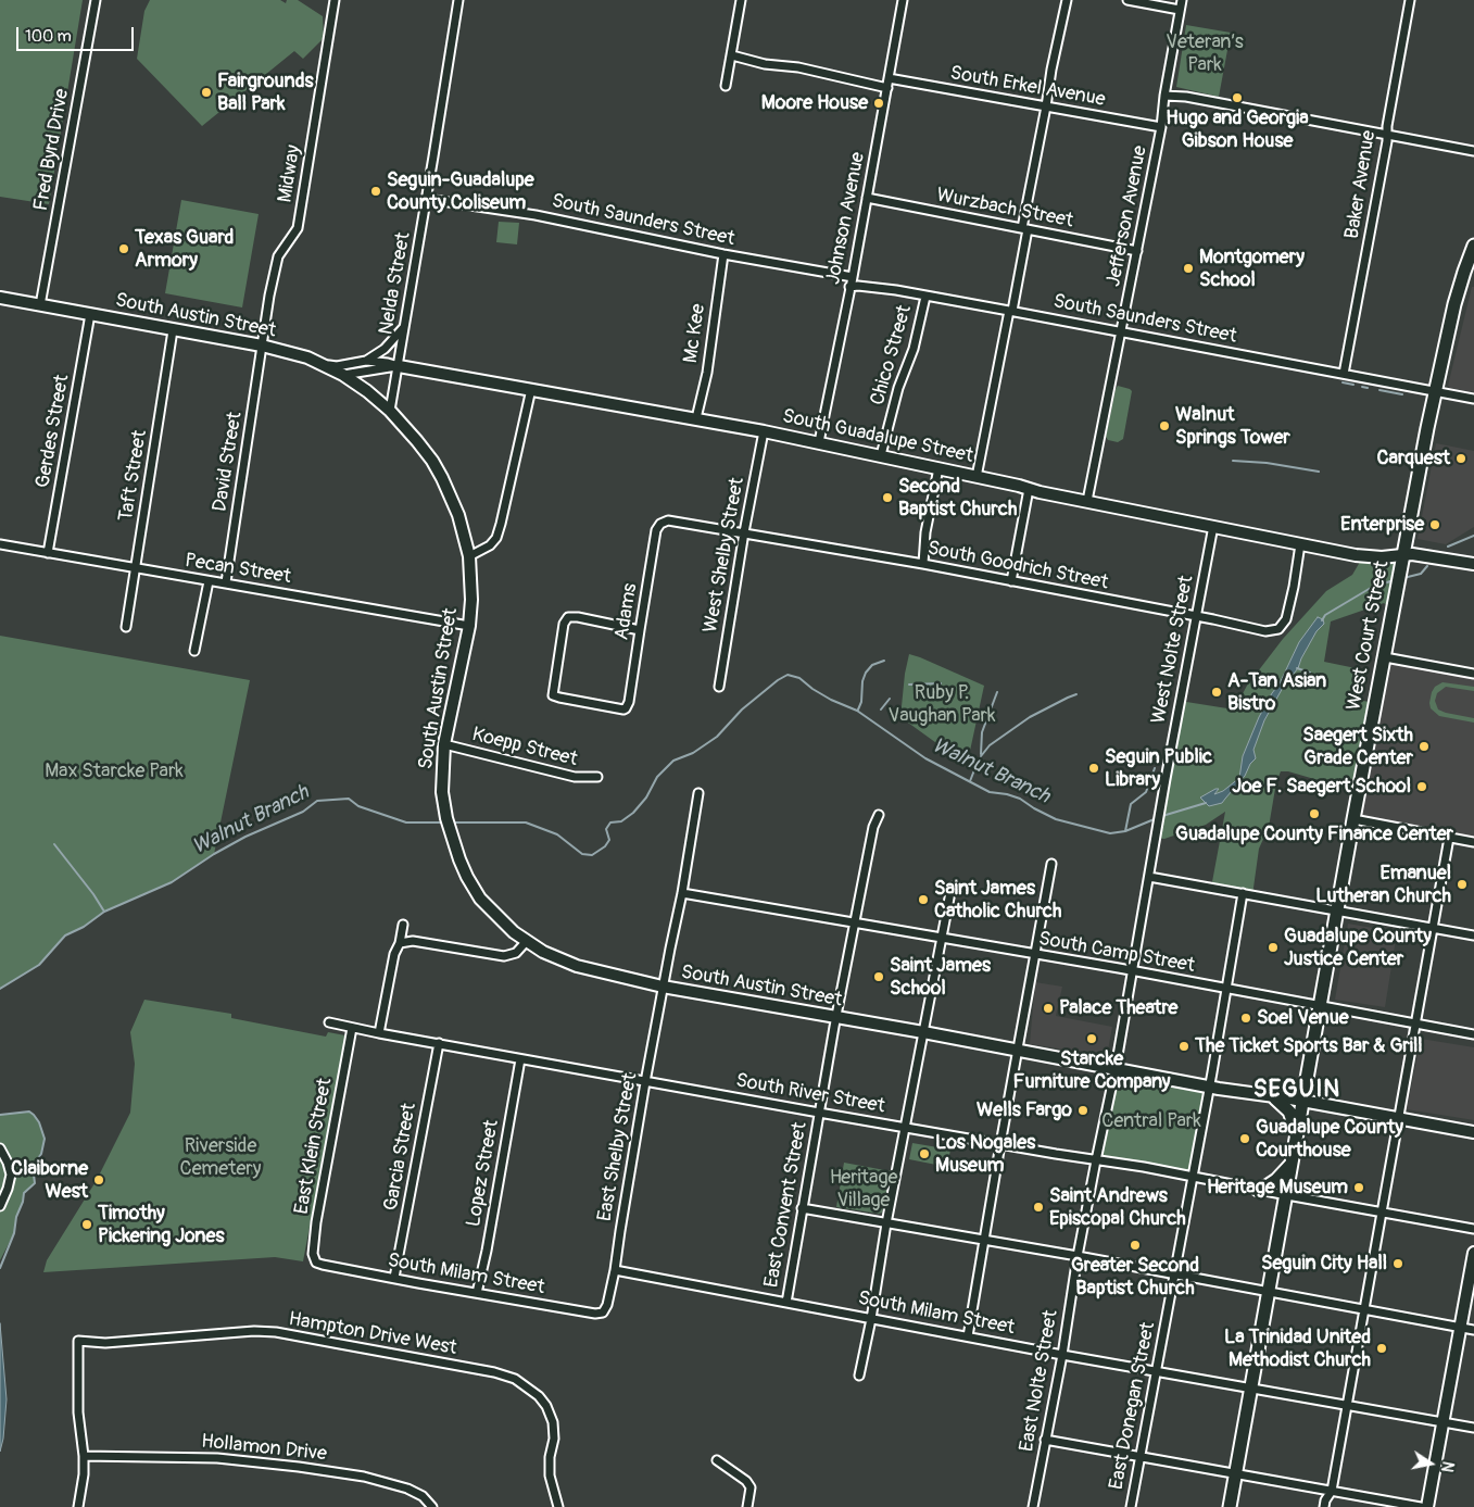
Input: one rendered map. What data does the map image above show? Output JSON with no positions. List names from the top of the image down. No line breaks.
{"streets":{"main road":["South Austin Street","South Guadalupe Street","West Court Street"],"street":["South Erkel Avenue","Fred Byrd Drive","Midway","Baker Avenue","Wurzbach Street","Jefferson Avenue","Johnson Avenue","South Saunders Street","Nelda Street","Mc Kee","Chico Street","Gerdes Street","David Street","Taft Street","West Shelby Street","South Goodrich Street","Pecan Street","Adams","West Nolte Street","Koepp Street","South Camp Street","South River Street","East Klein Street","East Shelby Street","Garcia Street","Lopez Street","East Convent Street","South Milam Street","Hampton Drive West","East Nolte Street","East Donegan Street","Hollamon Drive"]},"crossings":[["South Erkel Avenue","Jefferson Avenue"],["South Erkel Avenue","Johnson Avenue"],["Fred Byrd Drive","South Austin Street"],["Midway","South Austin Street"],["Midway","David Street"],["Baker Avenue","South Saunders Street"],["Wurzbach Street","Jefferson Avenue"],["Wurzbach Street","Johnson Avenue"],["Jefferson Avenue","South Saunders Street"],["Jefferson Avenue","South Guadalupe Street"],["Johnson Avenue","South Saunders Street"],["Johnson Avenue","South Guadalupe Street"],["South Saunders Street","Nelda Street"],["South Saunders Street","Mc Kee"],["South Saunders Street","Chico Street"],["South Saunders Street","West Court Street"],["Nelda Street","South Austin Street"],["Nelda Street","South Guadalupe Street"],["South Austin Street","Gerdes Street"],["South Austin Street","South Guadalupe Street"],["South Austin Street","David Street"],["South Austin Street","Taft Street"],["South Austin Street","Pecan Street"],["South Austin Street","West Court Street"],["South Austin Street","West Nolte Street"],["South Austin Street","Koepp Street"],["South Austin Street","South River Street"],["South Austin Street","East Shelby Street"],["South Austin Street","East Convent Street"],["South Austin Street","East Nolte Street"],["South Austin Street","East Donegan Street"],["Mc Kee","South Guadalupe Street"],["Chico Street","South Guadalupe Street"],["Gerdes Street","Pecan Street"],["South Guadalupe Street","West Shelby Street"],["South Guadalupe Street","South Goodrich Street"],["South Guadalupe Street","West Court Street"],["South Guadalupe Street","West Nolte Street"],["David Street","Pecan Street"],["Taft Street","Pecan Street"],["West Shelby Street","South Goodrich Street"],["South Goodrich Street","Adams"],["South Goodrich Street","West Nolte Street"],["West Court Street","South Camp Street"],["West Court Street","South River Street"],["West Court Street","East Donegan Street"],["West Nolte Street","South Camp Street"],["West Nolte Street","East Nolte Street"],["South Camp Street","East Convent Street"],["South Camp Street","East Donegan Street"],["South River Street","East Klein Street"],["South River Street","East Shelby Street"],["South River Street","Garcia Street"],["South River Street","Lopez Street"],["South River Street","East Convent Street"],["South River Street","East Nolte Street"],["South River Street","East Donegan Street"],["East Klein Street","South Milam Street"],["East Shelby Street","South Milam Street"],["Garcia Street","South Milam Street"],["Lopez Street","South Milam Street"],["East Convent Street","South Milam Street"],["South Milam Street","East Nolte Street"],["South Milam Street","East Donegan Street"],["Hampton Drive West","Hollamon Drive"]],"districts":["SEGUIN"],"water":["Walnut Branch"],"parks":["Veteran’s Park","Ruby P. Vaughan Park","Max Starcke Park","Central Park","Riverside Cemetery","Heritage Village"],"places":["Fairgrounds Ball Park","Hugo and Georgia Gibson House","Moore House","Seguin-Guadalupe County Coliseum","Texas Guard Armory","Montgomery School","Walnut Springs Tower","Carquest","Second Baptist Church","Enterprise","A-Tan Asian Bistro","Saegert Sixth Grade Center","Seguin Public Library","Joe F. Saegert School","Guadalupe County Finance Center","Emanuel Lutheran Church","Saint James Catholic Church","Guadalupe County Justice Center","Saint James School","Palace Theatre","Soel Venue","Starcke Furniture Company","The Ticket Sports Bar & Grill","Wells Fargo","Guadalupe County Courthouse","Los Nogales Museum","Claiborne West","Heritage Museum","Saint Andrews Episcopal Church","Timothy Pickering Jones","Greater Second Baptist Church","Seguin City Hall","La Trinidad United Methodist Church"],"scale_bar":"100 m","north":"right"}
